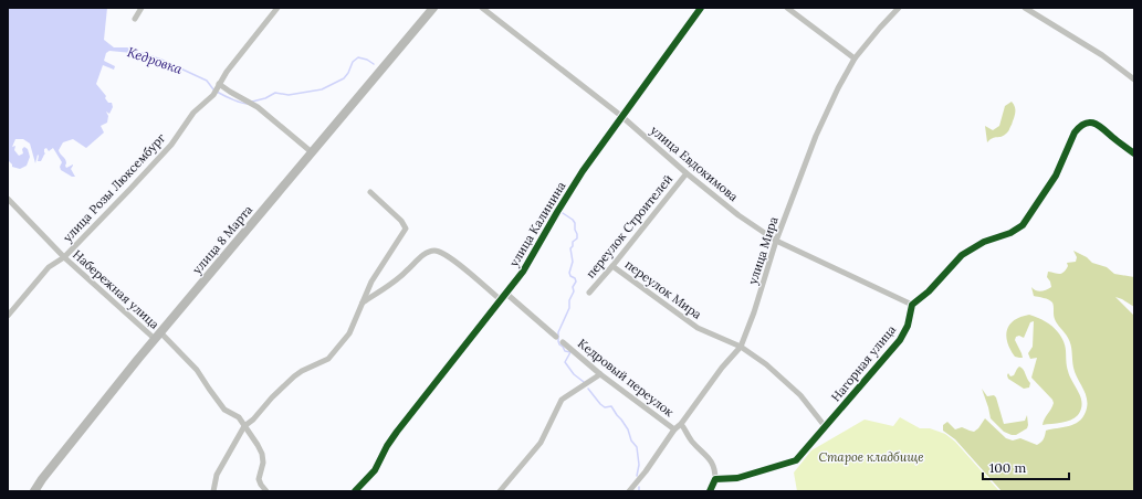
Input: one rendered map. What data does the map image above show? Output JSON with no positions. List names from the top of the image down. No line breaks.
{"streets":{"main road":["улица 8 Марта"],"street":["улица Евдокимова","улица Розы Люксембург","улица Калинина","переулок Строителей","улица Мира","Набережная улица","переулок Мира","Нагорная улица","Кедровый переулок"]},"crossings":[["улица Евдокимова","улица Калинина"],["улица Евдокимова","переулок Строителей"],["улица Евдокимова","улица Мира"],["улица Евдокимова","Нагорная улица"],["улица Розы Люксембург","Набережная улица"],["переулок Строителей","переулок Мира"],["улица 8 Марта","Набережная улица"],["улица Мира","переулок Мира"],["улица Мира","Кедровый переулок"],["переулок Мира","Нагорная улица"]],"water":["Кедровка"],"parks":["Старое кладбище"],"scale_bar":"100 m"}
